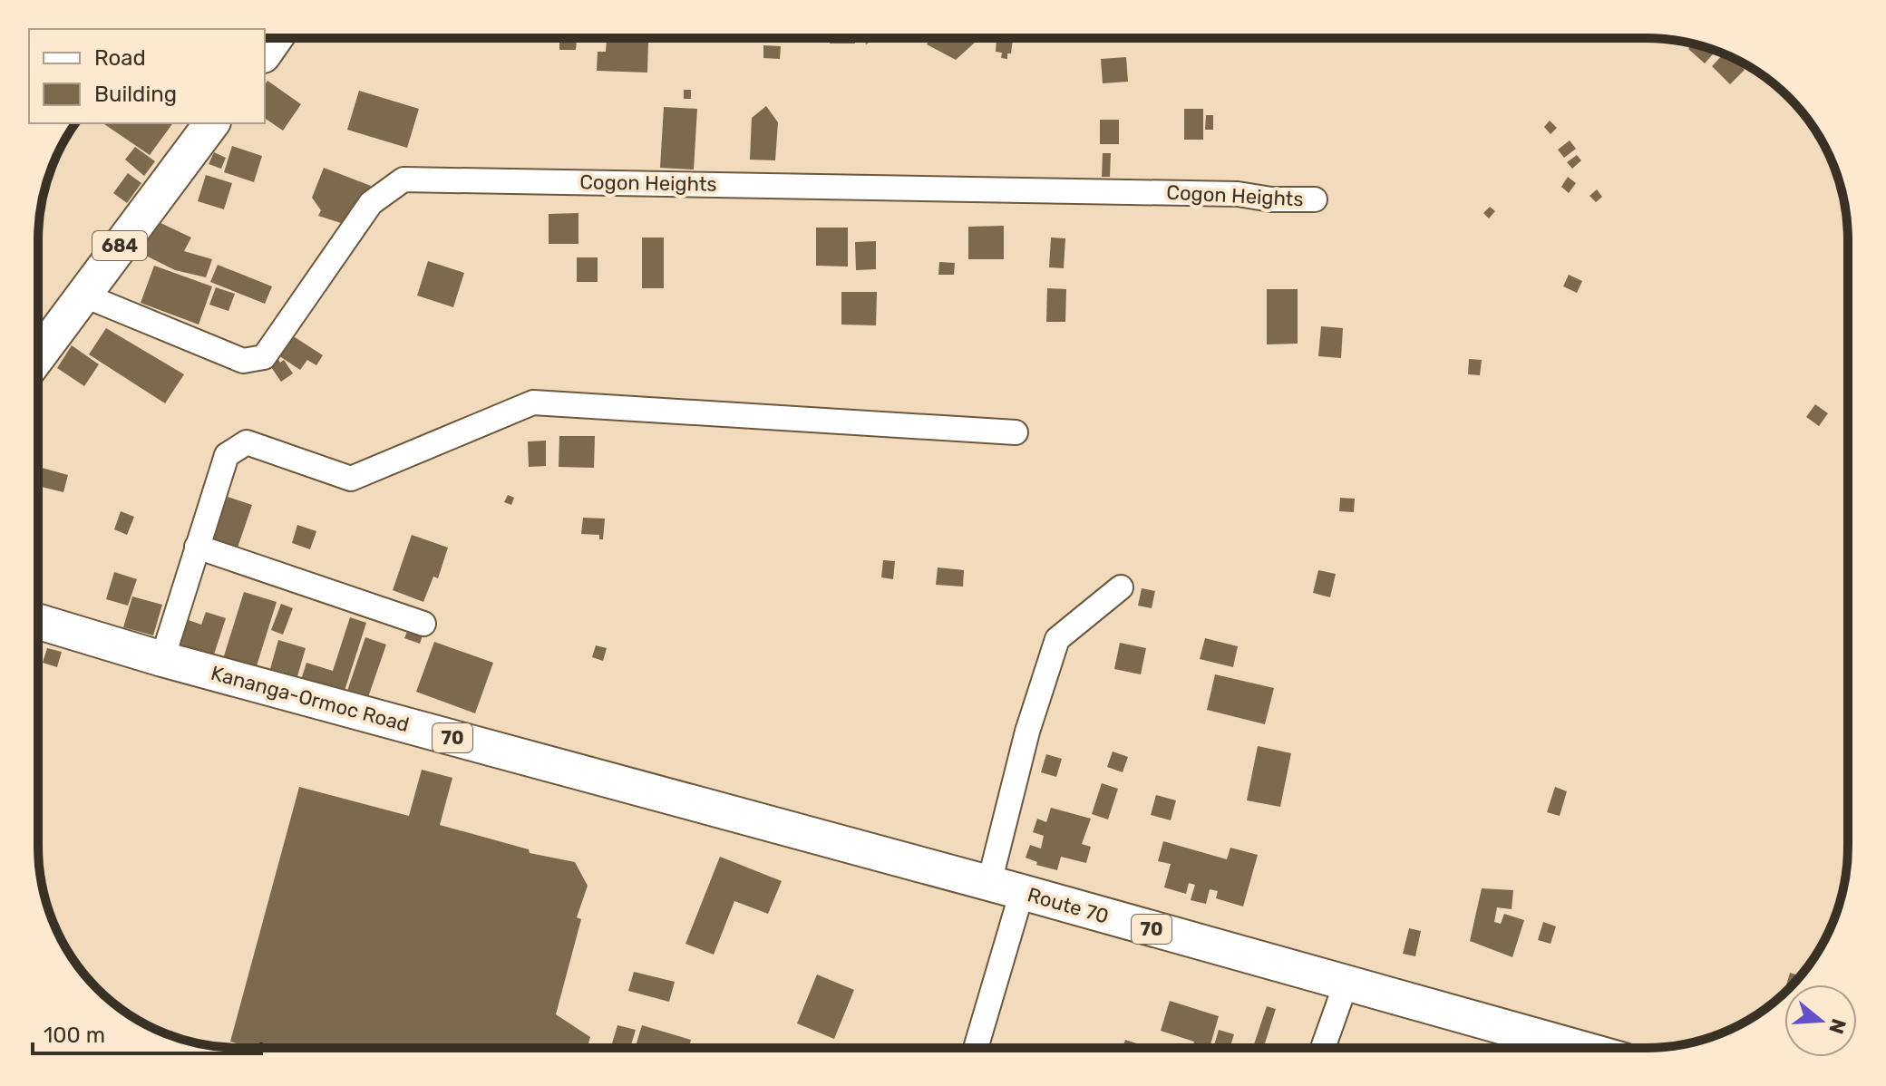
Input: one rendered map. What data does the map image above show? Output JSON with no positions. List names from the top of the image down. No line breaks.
{"streets":{"highway":["684","Kananga-Ormoc Road","70","Route 70"],"street":["Cogon Heights"]},"crossings":[["Cogon Heights","684"],["Kananga-Ormoc Road","Route 70"]],"legend":["Road","Building"],"scale_bar":"100 m","north":"right"}
